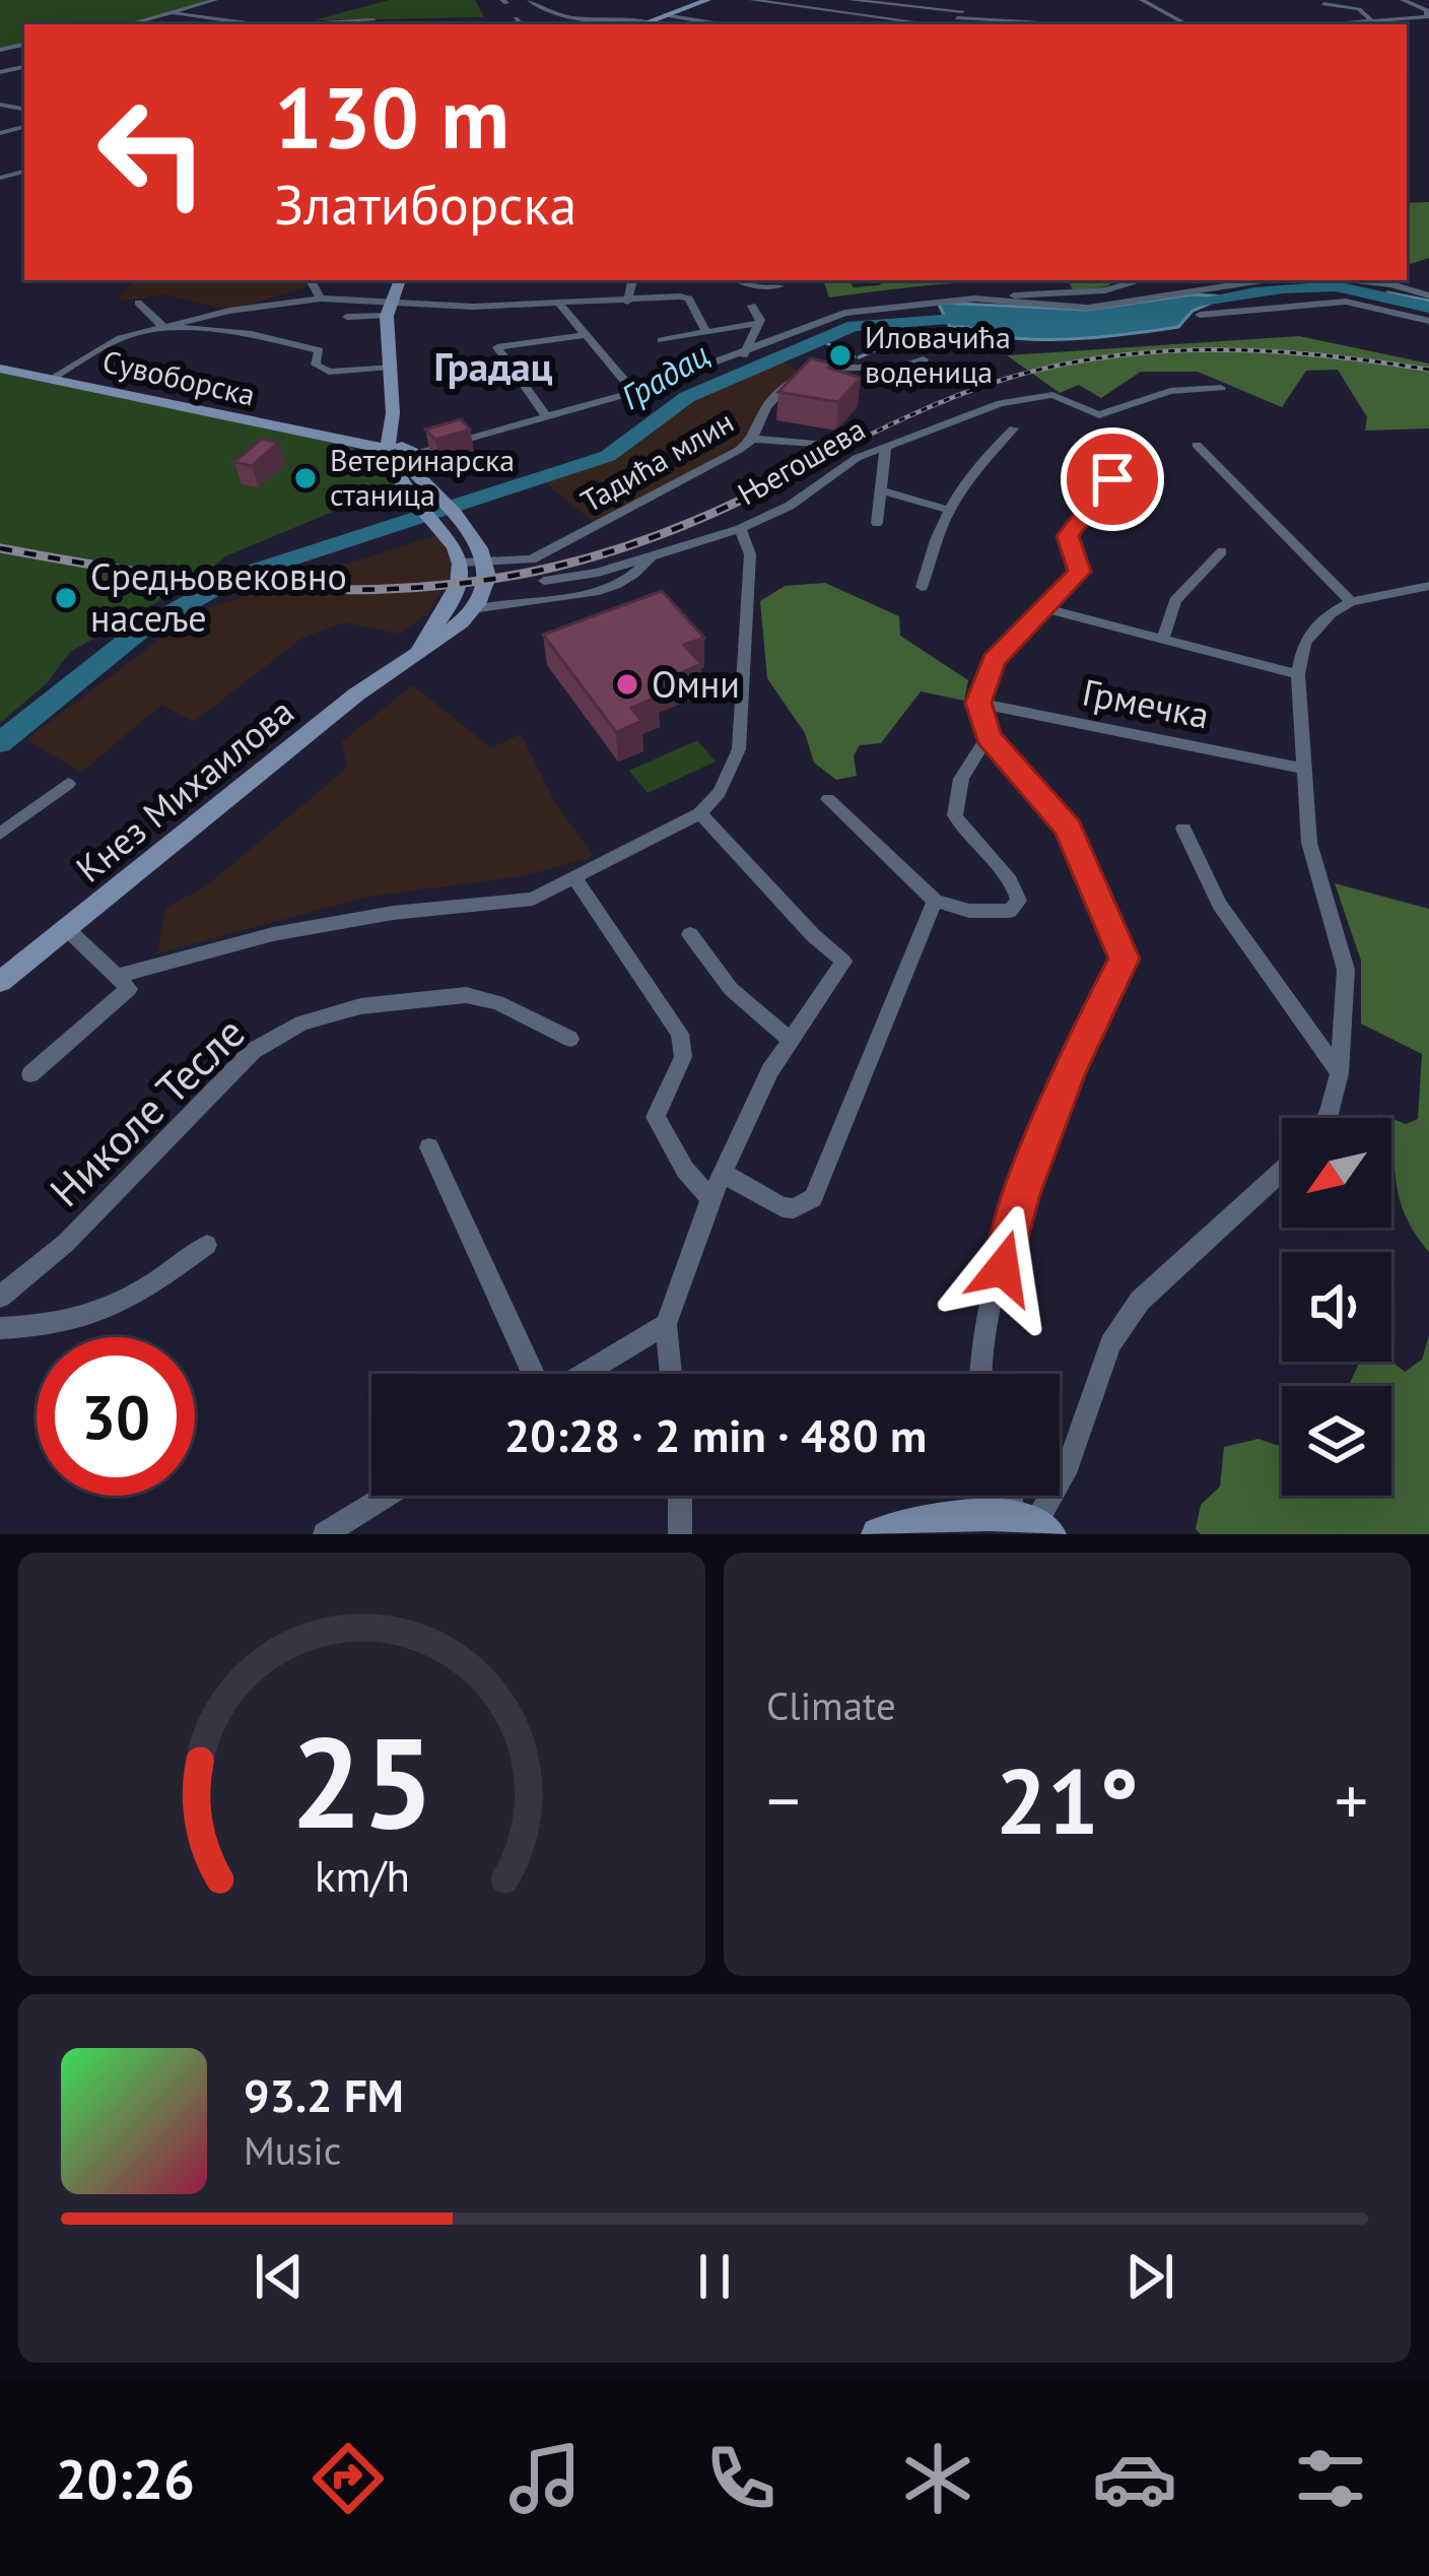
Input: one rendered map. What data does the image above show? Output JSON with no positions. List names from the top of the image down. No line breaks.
{"streets":{"main road":["Сувоборска","Кнез Михаилова"],"street":["Тадића млин","Његошева","Грмечка","Николе Тесле"]},"crossings":[["Његошева","Кнез Михаилова"]],"districts":["Градац"],"water":["Градац"],"places":["Иловачића воденица","Ветеринарска станица","Средњовековно насеље","Омни"],"north":"bottom left","page":{"turn":["130 m","Златиборска"],"limit":"30","trip":"20:28 · 2 min · 480 m","tile":"Climate","heat":["−","21°","+"],"song":["93.2 FM","Music"],"tabs":"20:26","gauge":["25","km/h"]}}
